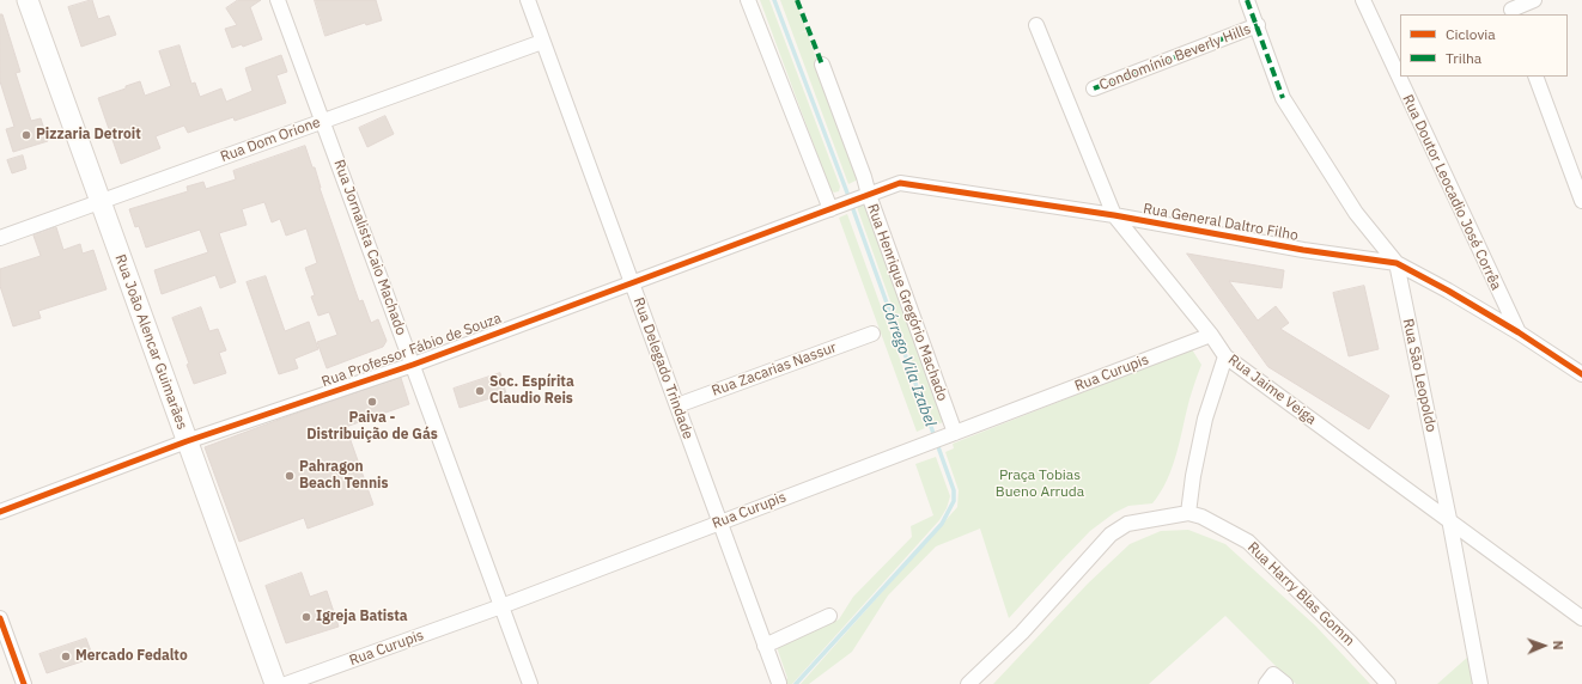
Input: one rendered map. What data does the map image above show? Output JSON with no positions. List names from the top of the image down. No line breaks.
{"streets":{"main road":["Rua João Alencar Guimarães"],"street":["Condomínio Beverly Hills","Rua Dom Orione","Rua Doutor Leocadio José Corrêa","Rua General Daltro Filho","Rua Jornalista Caio Machado","Rua Henrique Gregório Machado","Rua Professor Fábio de Souza","Rua Delegado Trindade","Rua Zacarias Nassur","Rua Curupis","Rua São Leopoldo","Rua Jaime Veiga","Rua Harry Blas Gomm"]},"crossings":[["Condomínio Beverly Hills","Rua São Leopoldo"],["Rua Dom Orione","Rua Jornalista Caio Machado"],["Rua Dom Orione","Rua João Alencar Guimarães"],["Rua Dom Orione","Rua Delegado Trindade"],["Rua Doutor Leocadio José Corrêa","Rua General Daltro Filho"],["Rua General Daltro Filho","Rua Henrique Gregório Machado"],["Rua General Daltro Filho","Rua Professor Fábio de Souza"],["Rua General Daltro Filho","Rua São Leopoldo"],["Rua General Daltro Filho","Rua Jaime Veiga"],["Rua Jornalista Caio Machado","Rua Professor Fábio de Souza"],["Rua Jornalista Caio Machado","Rua Curupis"],["Rua Henrique Gregório Machado","Rua Curupis"],["Rua João Alencar Guimarães","Rua Professor Fábio de Souza"],["Rua Professor Fábio de Souza","Rua Delegado Trindade"],["Rua Delegado Trindade","Rua Zacarias Nassur"],["Rua Delegado Trindade","Rua Curupis"],["Rua Curupis","Rua Jaime Veiga"],["Rua São Leopoldo","Rua Jaime Veiga"]],"water":["Córrego Vila Izabel"],"parks":["Praça Tobias Bueno Arruda"],"places":["Pizzaria Detroit","Soc. Espírita Claudio Reis","Paiva - Distribuição de Gás","Pahragon Beach Tennis","Igreja Batista","Mercado Fedalto"],"legend":["Ciclovia","Trilha"],"north":"right"}
